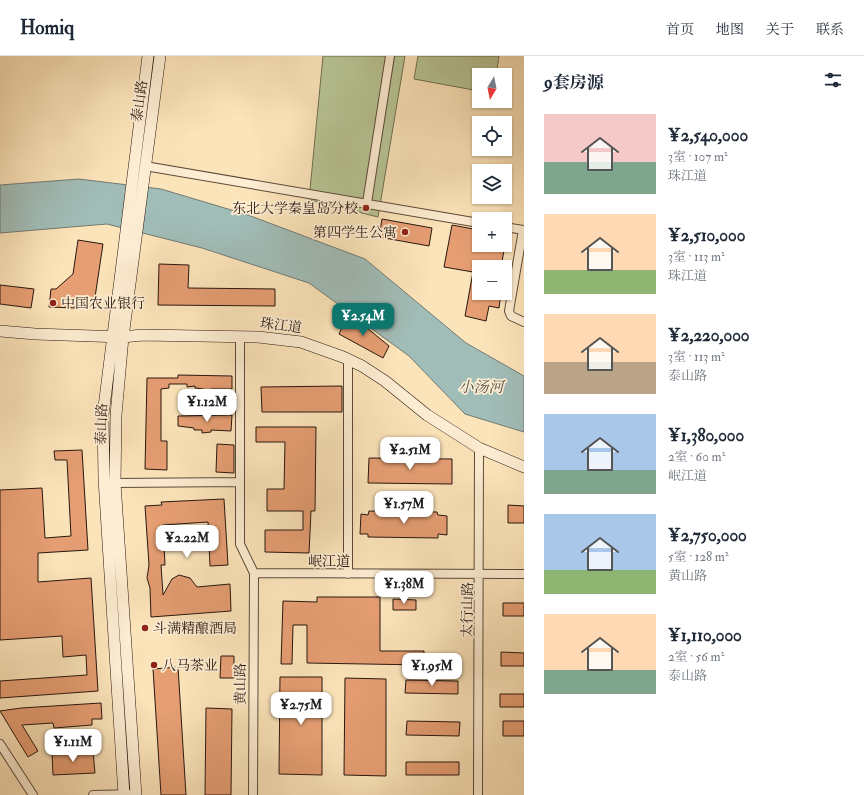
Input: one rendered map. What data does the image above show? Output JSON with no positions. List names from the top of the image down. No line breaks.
{"streets":{"street":["泰山路","珠江道","岷江道","太行山路","黄山路"]},"crossings":[["泰山路","珠江道"],["珠江道","太行山路"],["岷江道","太行山路"],["岷江道","黄山路"]],"water":["小汤河"],"places":["东北大学秦皇岛分校","第四学生公寓","中国农业银行","斗满精酿酒局","八马茶业"],"north":"bottom","page":{"header":"Homiq","nav":["首页","地图","关于","联系"],"heading":"9套房源","map_buttons":["+","−"],"list":[{"name":"¥2,540,000","note":"3室 · 107 m² · 珠江道"},{"name":"¥2,510,000","note":"3室 · 113 m² · 珠江道"},{"name":"¥2,220,000","note":"3室 · 113 m² · 泰山路"},{"name":"¥1,380,000","note":"2室 · 60 m² · 岷江道"},{"name":"¥2,750,000","note":"5室 · 128 m² · 黄山路"},{"name":"¥1,110,000","note":"2室 · 56 m² · 泰山路"}],"price":["¥2.54M","¥1.12M","¥2.51M","¥1.57M","¥2.22M","¥1.38M","¥1.95M","¥2.75M","¥1.11M"]}}
